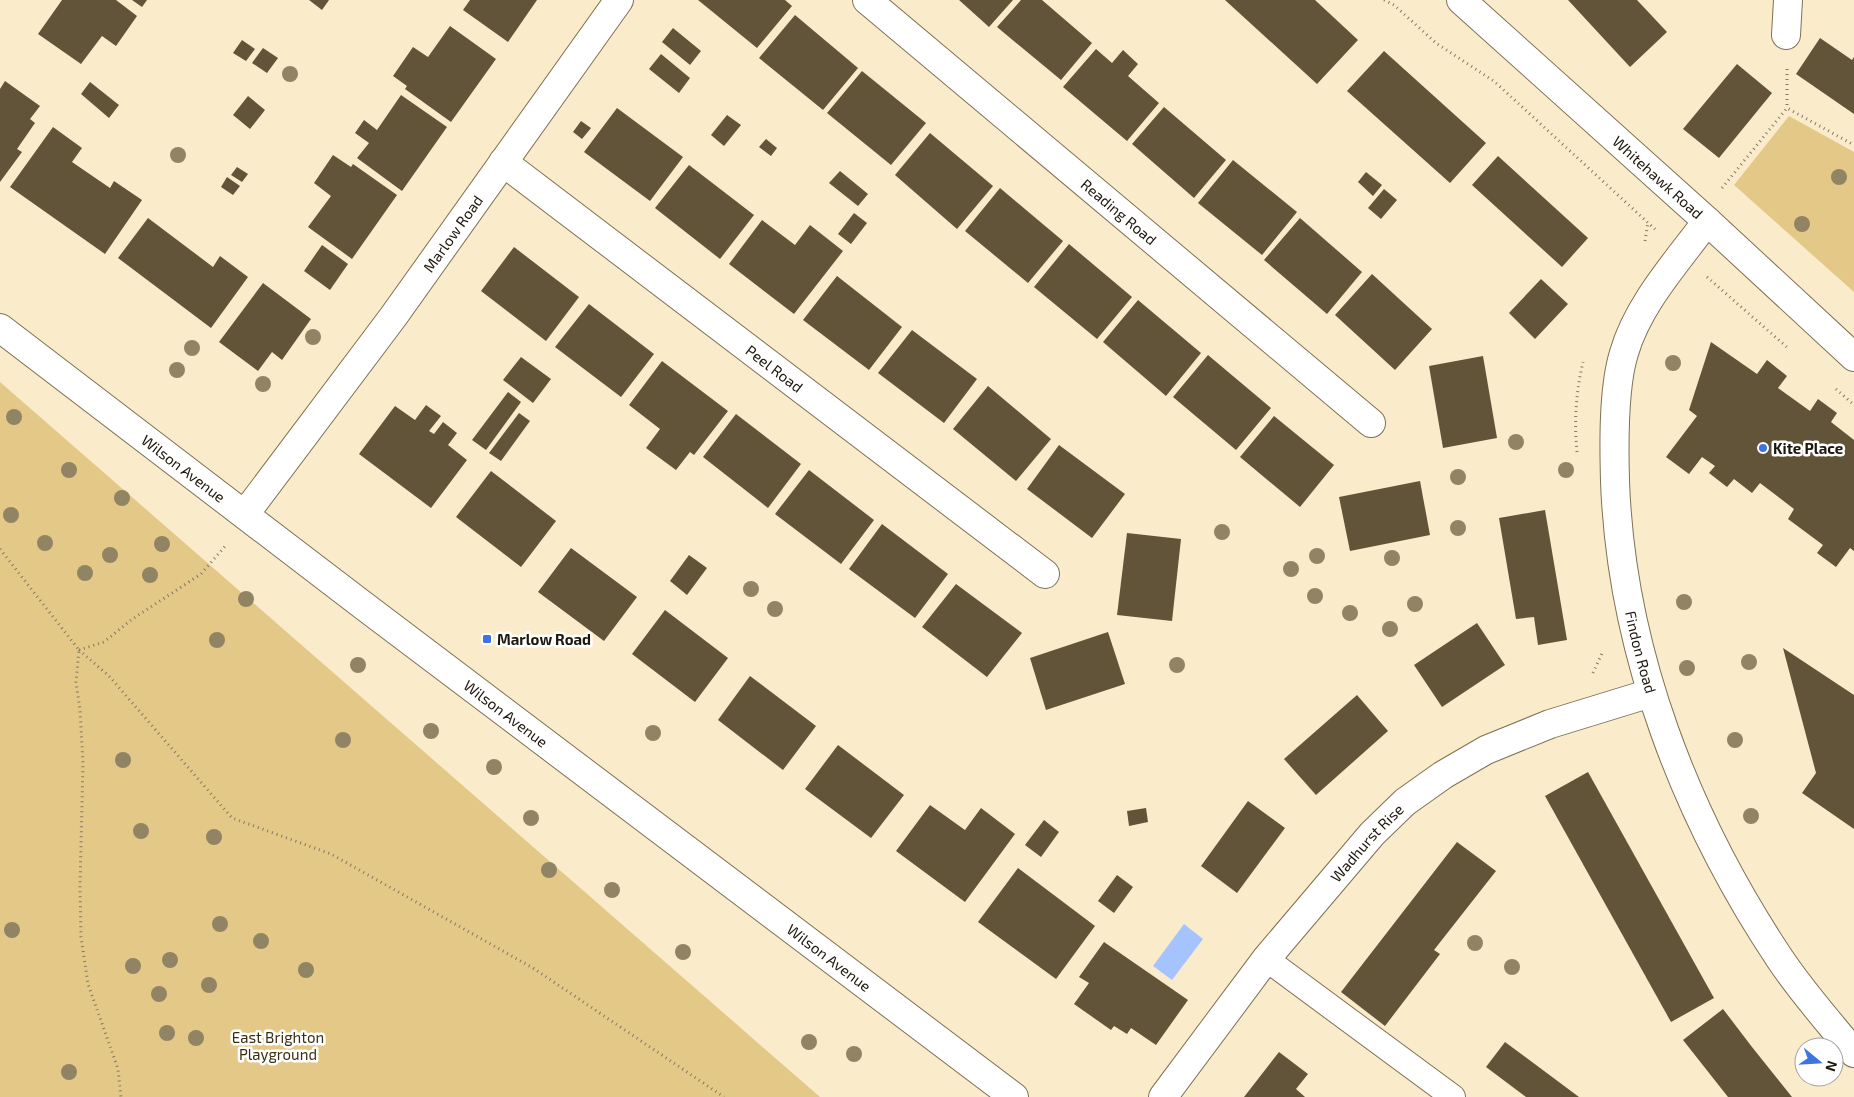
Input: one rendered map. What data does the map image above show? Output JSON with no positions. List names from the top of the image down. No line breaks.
{"streets":{"street":["Whitehawk Road","Reading Road","Marlow Road","Peel Road","Wilson Avenue","Findon Road","Wadhurst Rise"]},"crossings":[["Whitehawk Road","Findon Road"],["Marlow Road","Peel Road"],["Marlow Road","Wilson Avenue"],["Findon Road","Wadhurst Rise"]],"parks":["East Brighton Playground"],"places":{"other":["Kite Place"],"transit":["Marlow Road"]},"north":"right"}
